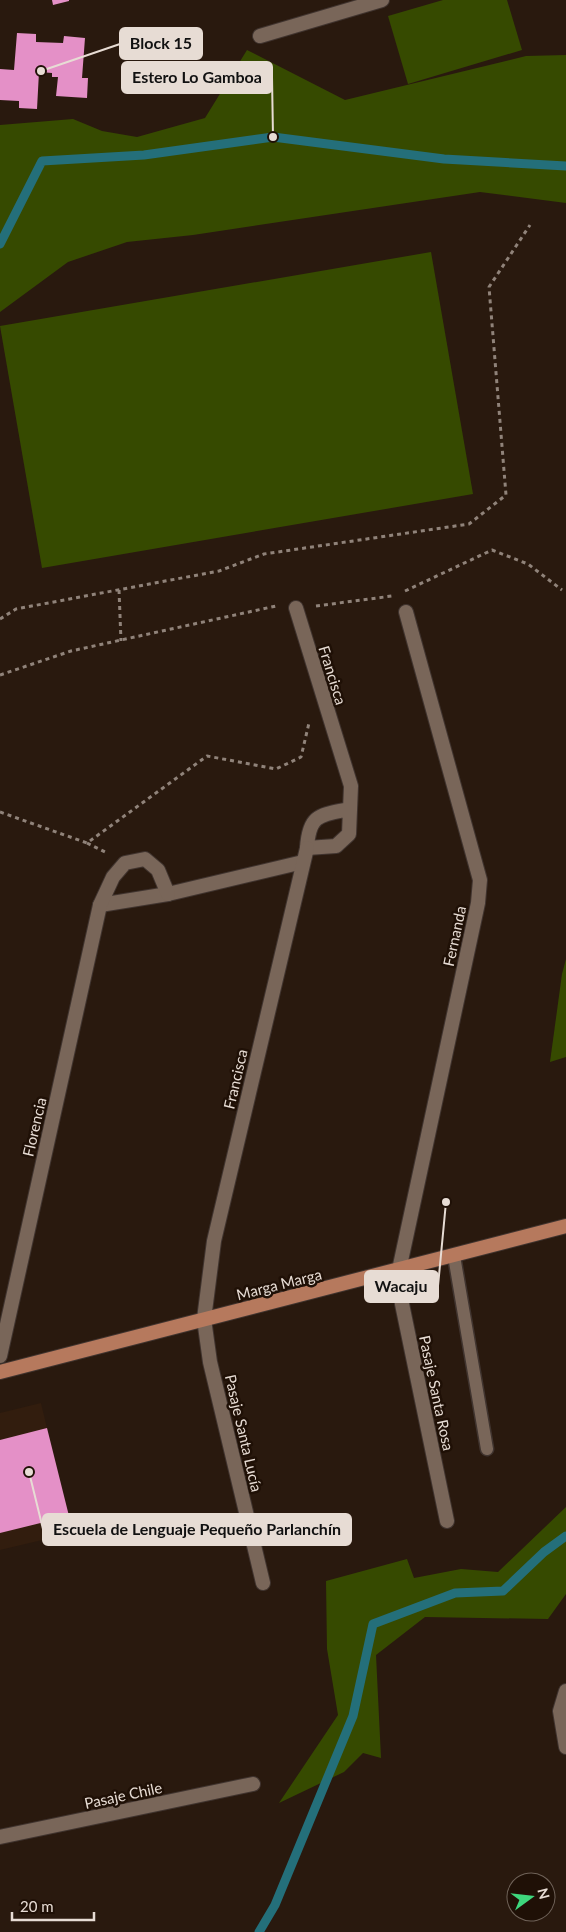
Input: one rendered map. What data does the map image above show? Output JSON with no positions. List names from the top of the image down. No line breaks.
{"streets":{"main road":["Marga Marga"],"street":["Francisca","Fernanda","Florencia","Pasaje Santa Rosa","Pasaje Santa Lucía","Pasaje Chile"]},"crossings":[["Francisca","Marga Marga"],["Francisca","Pasaje Santa Lucía"],["Fernanda","Marga Marga"],["Fernanda","Pasaje Santa Rosa"],["Marga Marga","Pasaje Santa Rosa"],["Marga Marga","Pasaje Santa Lucía"]],"places":["Block 15","Estero Lo Gamboa","Wacaju","Escuela de Lenguaje Pequeño Parlanchín"],"scale_bar":"20 m","north":"right"}
